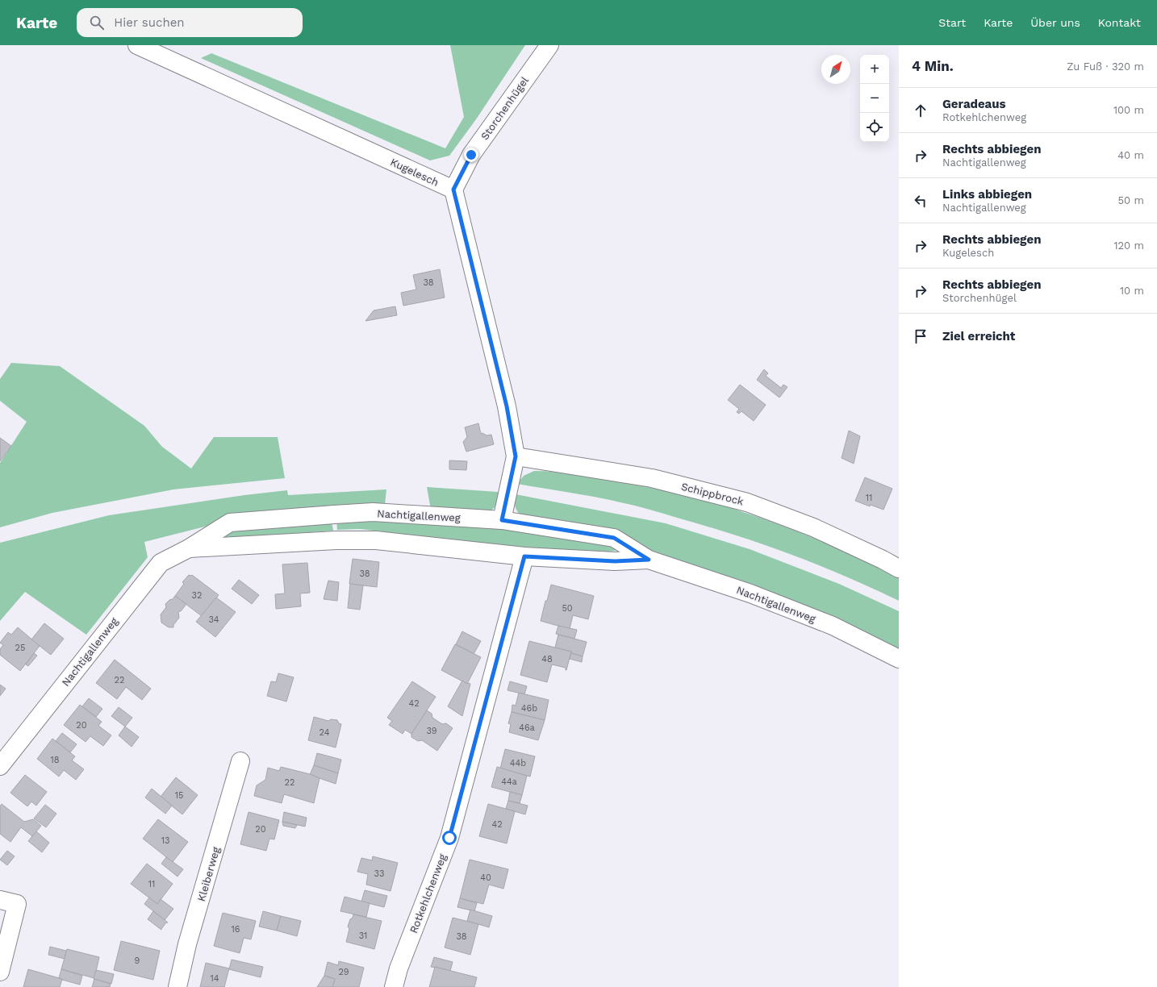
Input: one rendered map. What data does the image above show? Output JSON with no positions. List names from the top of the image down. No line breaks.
{"streets":{"street":["Storchenhügel","Kugelesch","Schippbrock","Nachtigallenweg","Kleiberweg","Rotkehlchenweg"]},"crossings":[["Storchenhügel","Kugelesch"],["Nachtigallenweg","Rotkehlchenweg"]],"house_numbers":["38","11","38","32","50","34","25","48","22","42","46b","20","46a","39","24","18","44b","44a","22","15","42","20","13","33","40","11","16","31","38","9","29","14"],"north":"top right","page":{"header":"Karte","search":"Hier suchen","nav":["Start","Karte","Über uns","Kontakt"],"heading":["4 Min.","Zu Fuß · 320 m"],"map_buttons":["+","−"],"list":[["Geradeaus","Rotkehlchenweg","100 m"],["Rechts abbiegen","Nachtigallenweg","40 m"],["Links abbiegen","Nachtigallenweg","50 m"],["Rechts abbiegen","Kugelesch","120 m"],["Rechts abbiegen","Storchenhügel","10 m"],"Ziel erreicht"]}}
